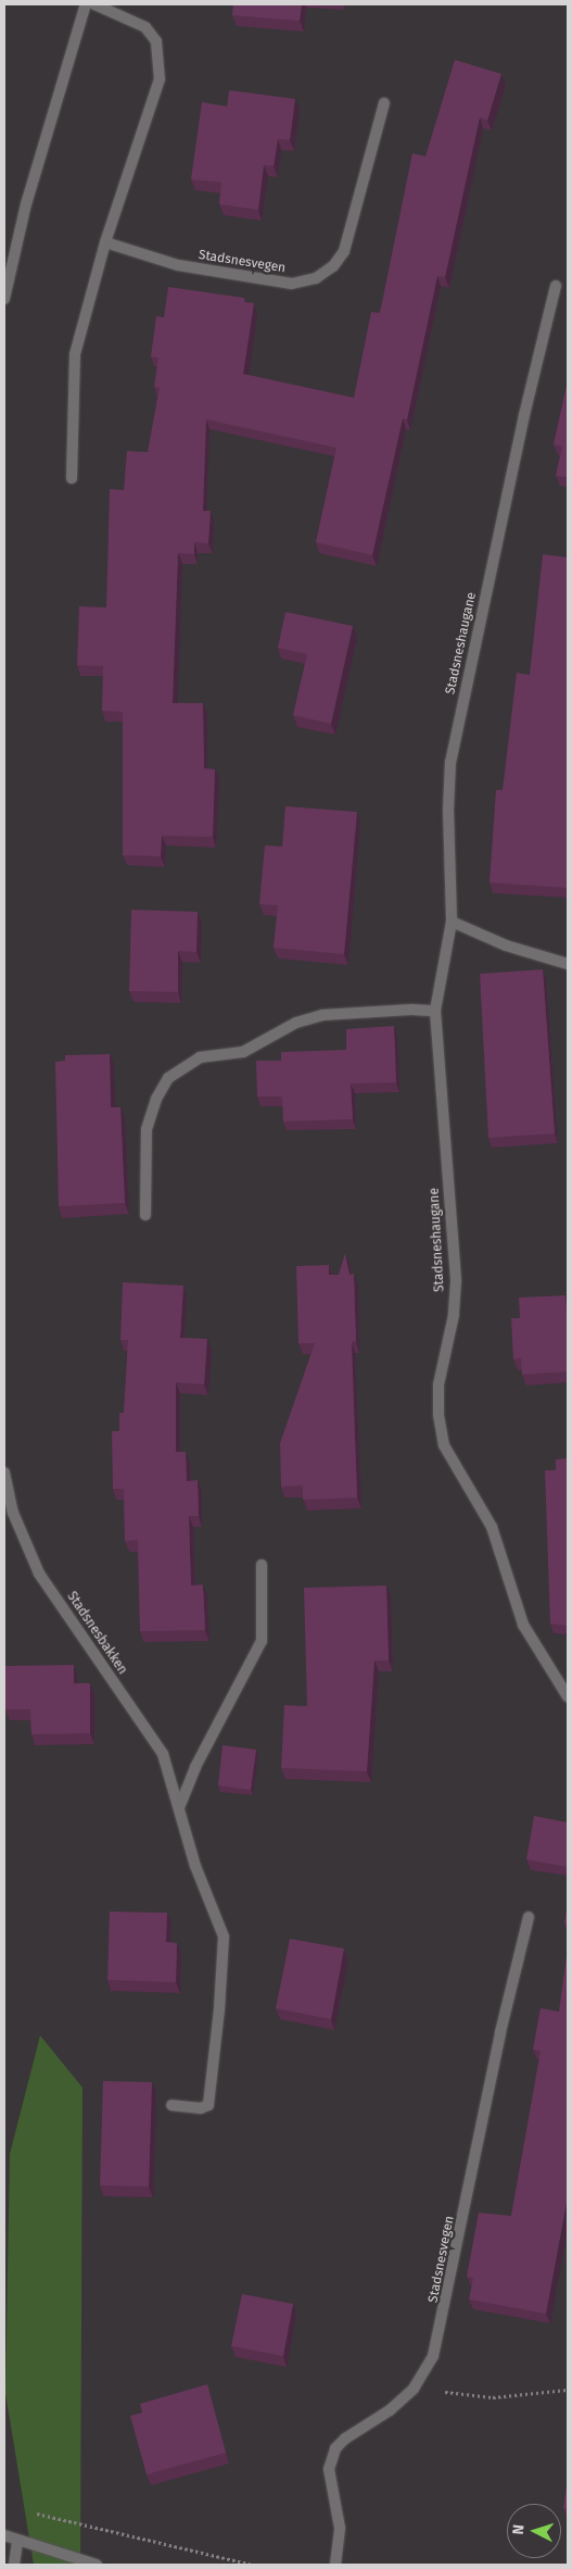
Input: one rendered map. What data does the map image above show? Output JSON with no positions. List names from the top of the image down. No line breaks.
{"streets":{"street":["Stadsnesvegen","Stadsneshaugane","Stadsnesbakken"]},"north":"left"}
